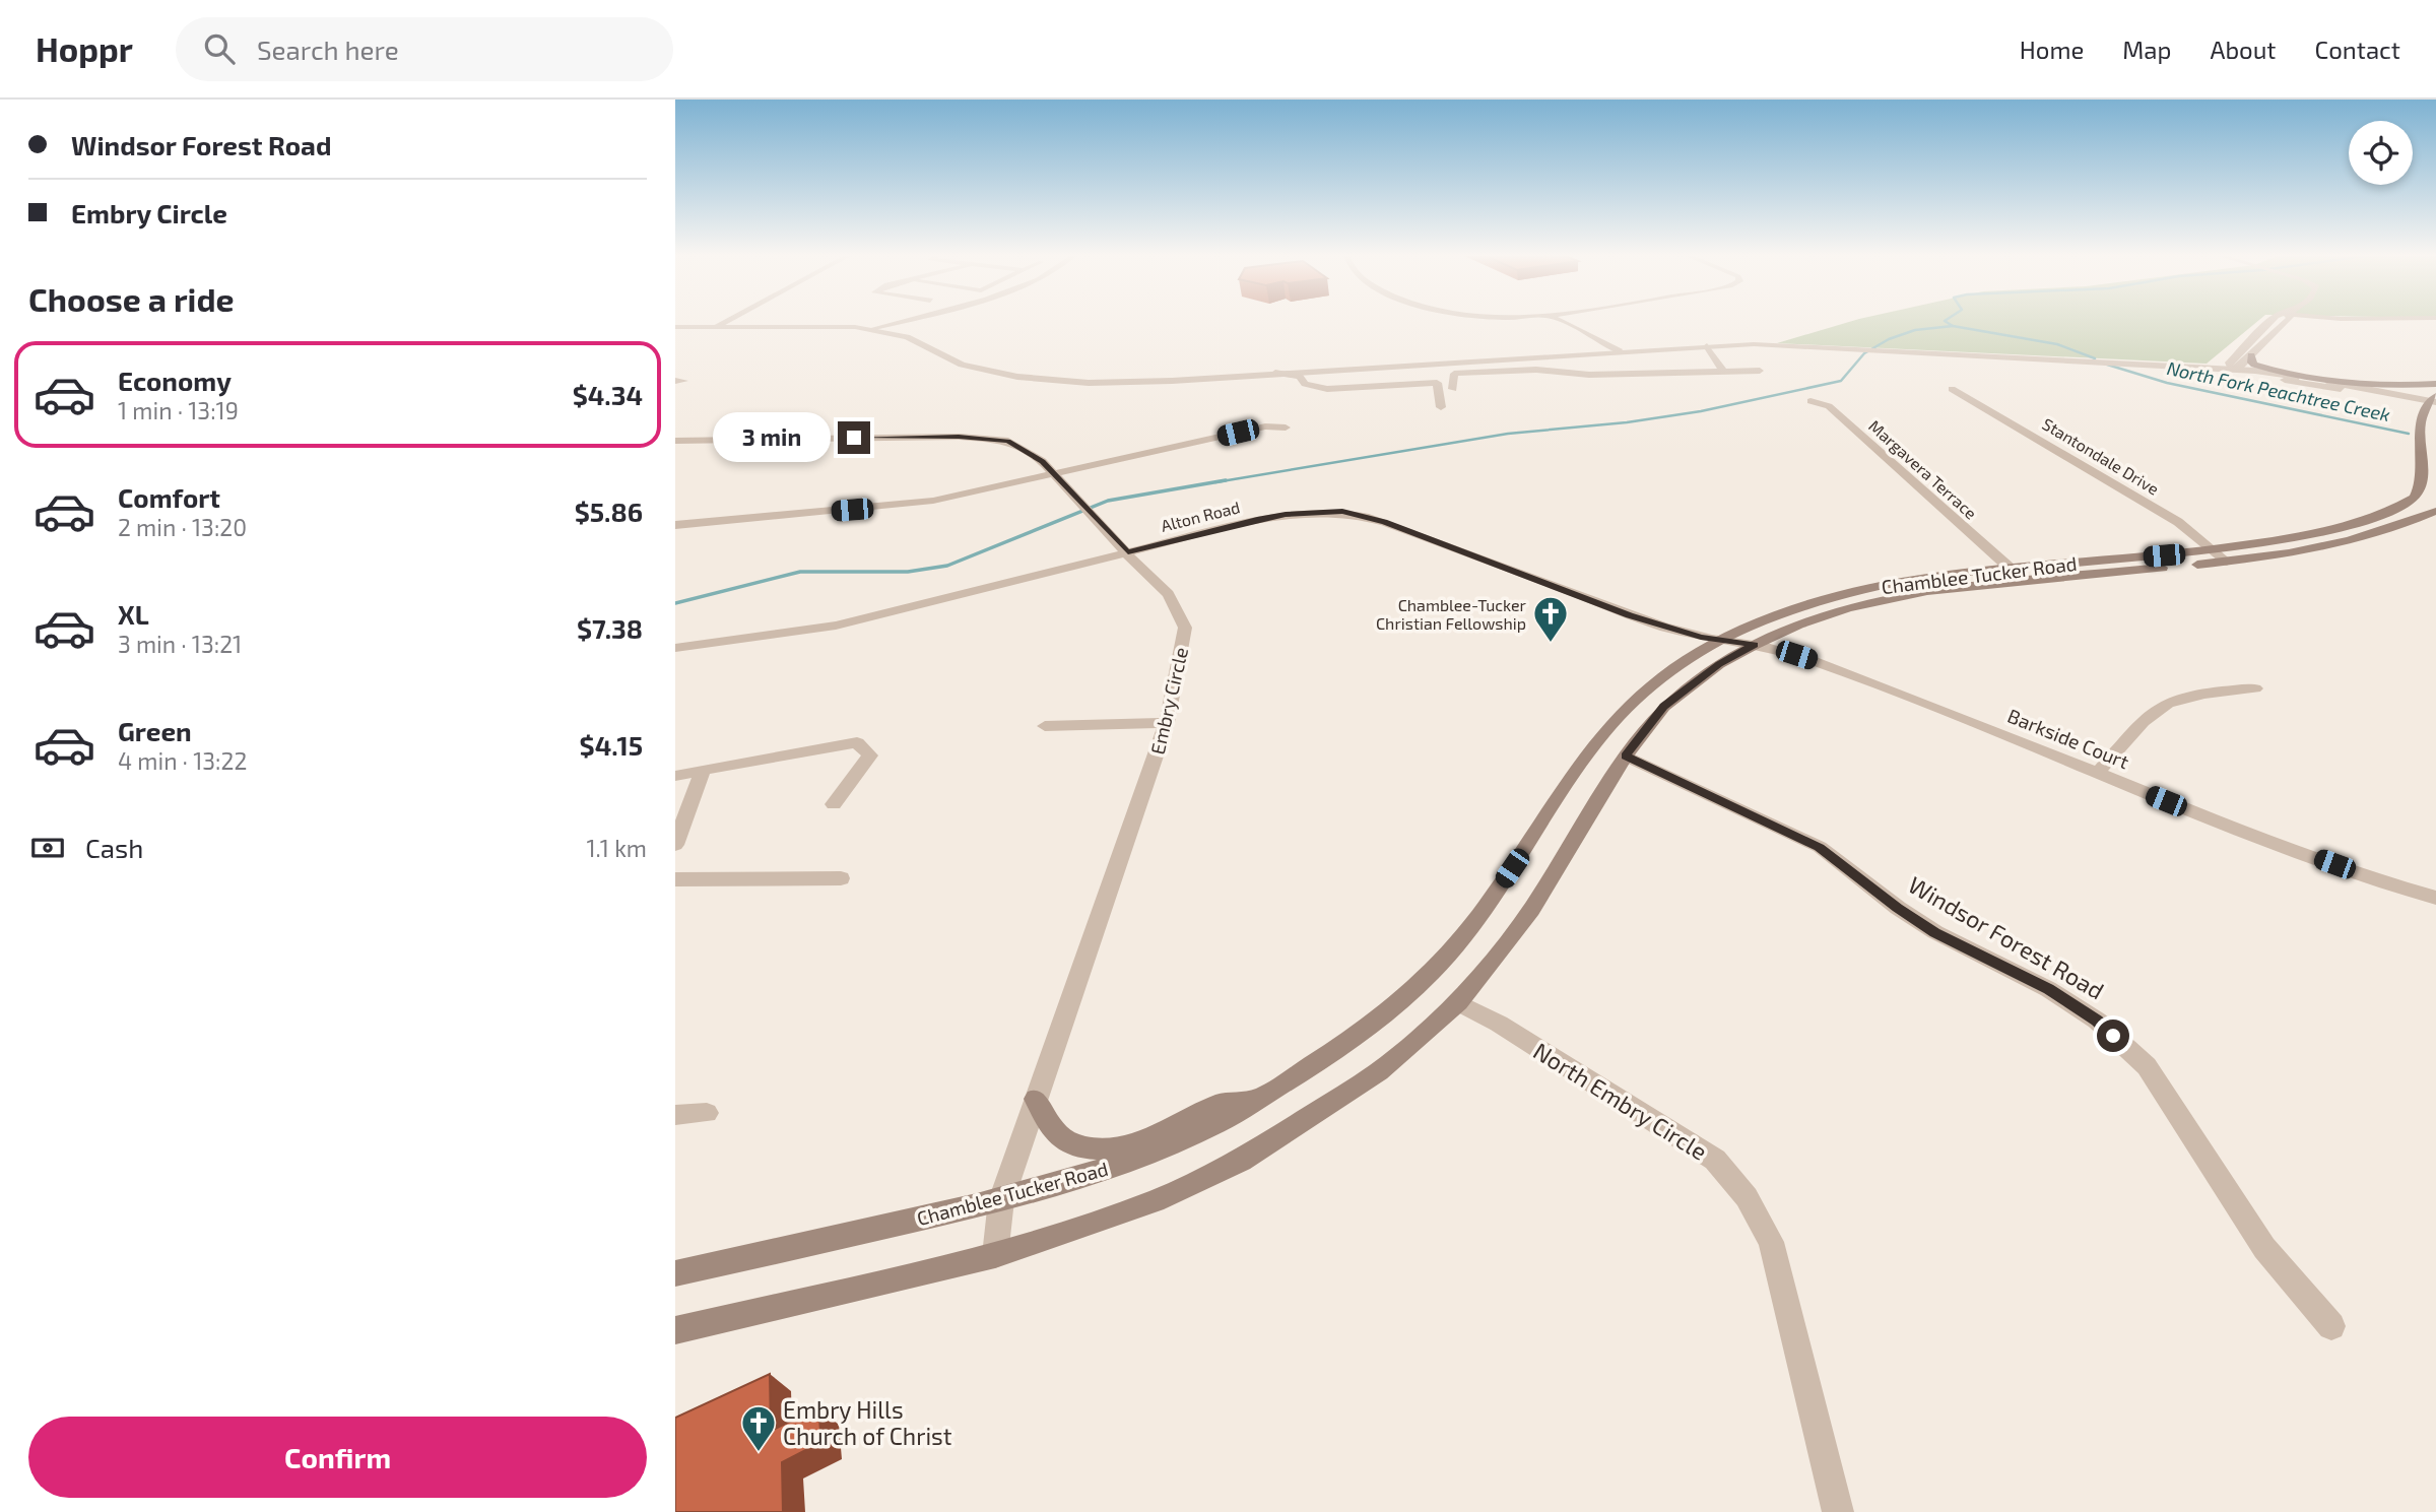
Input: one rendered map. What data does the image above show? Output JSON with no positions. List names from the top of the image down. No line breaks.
{"streets":{"main road":["Chamblee Tucker Road"],"street":["Stantondale Drive","Margavera Terrace","Alton Road","Embry Circle","Barkside Court","Windsor Forest Road","North Embry Circle"]},"crossings":[["Stantondale Drive","Chamblee Tucker Road"],["Margavera Terrace","Chamblee Tucker Road"],["Alton Road","Chamblee Tucker Road"],["Alton Road","Embry Circle"],["Alton Road","Barkside Court"],["Chamblee Tucker Road","Embry Circle"],["Chamblee Tucker Road","Barkside Court"],["Chamblee Tucker Road","Windsor Forest Road"],["Chamblee Tucker Road","North Embry Circle"]],"water":["North Fork Peachtree Creek"],"places":{"church":["Chamblee-Tucker Christian Fellowship","Embry Hills Church of Christ"]},"page":{"header":"Hoppr","search":"Search here","nav":["Home","Map","About","Contact"],"banner":["Windsor Forest Road","Embry Circle"],"heading":"Choose a ride","list":[{"name":"Economy","note":"1 min · 13:19","value":"$4.34"},{"name":"Comfort","note":"2 min · 13:20","value":"$5.86"},{"name":"XL","note":"3 min · 13:21","value":"$7.38"},{"name":"Green","note":"4 min · 13:22","value":"$4.15"}],"bubble":"3 min","pay":["Cash","1.1 km"],"buttons":"Confirm"}}
